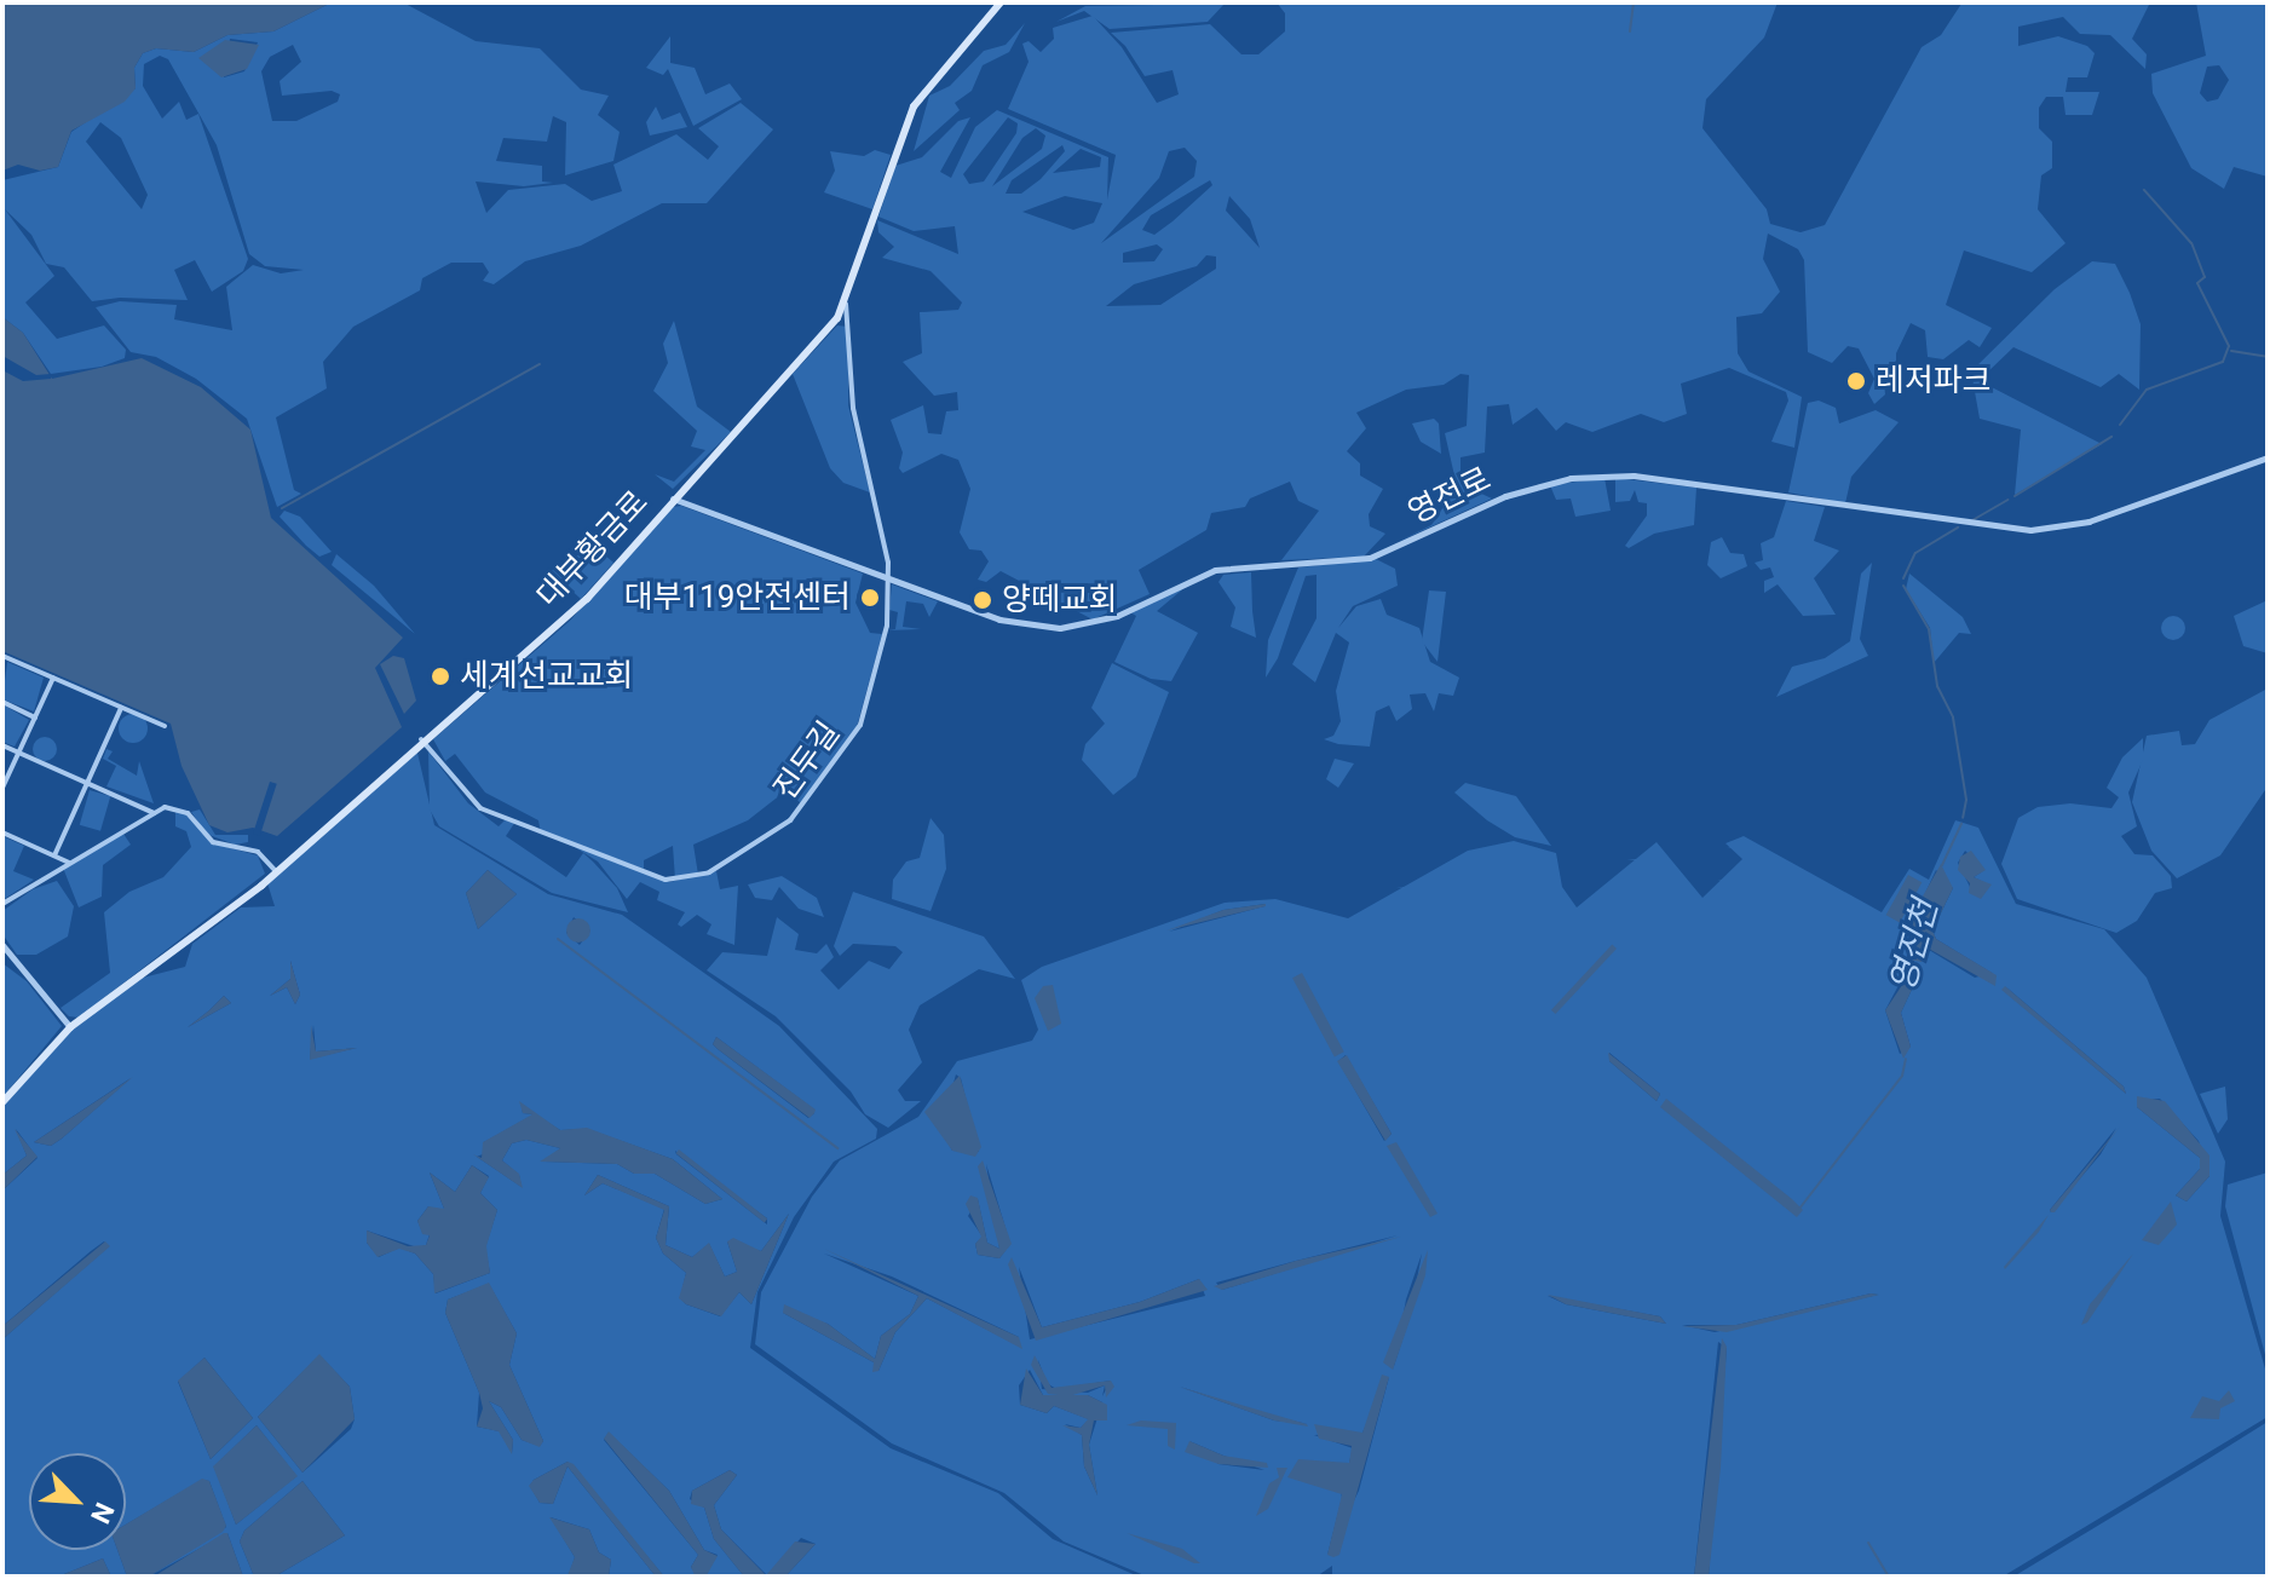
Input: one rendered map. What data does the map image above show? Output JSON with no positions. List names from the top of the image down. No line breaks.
{"streets":{"main road":["대부황금로"],"street":["영전로","진두길"]},"crossings":[["영전로","대부황금로"],["영전로","진두길"],["대부황금로","진두길"]],"water":["영진천"],"places":["레저파크","대부119안전센터","양떼교회","세계선교교회"],"north":"bottom right"}
